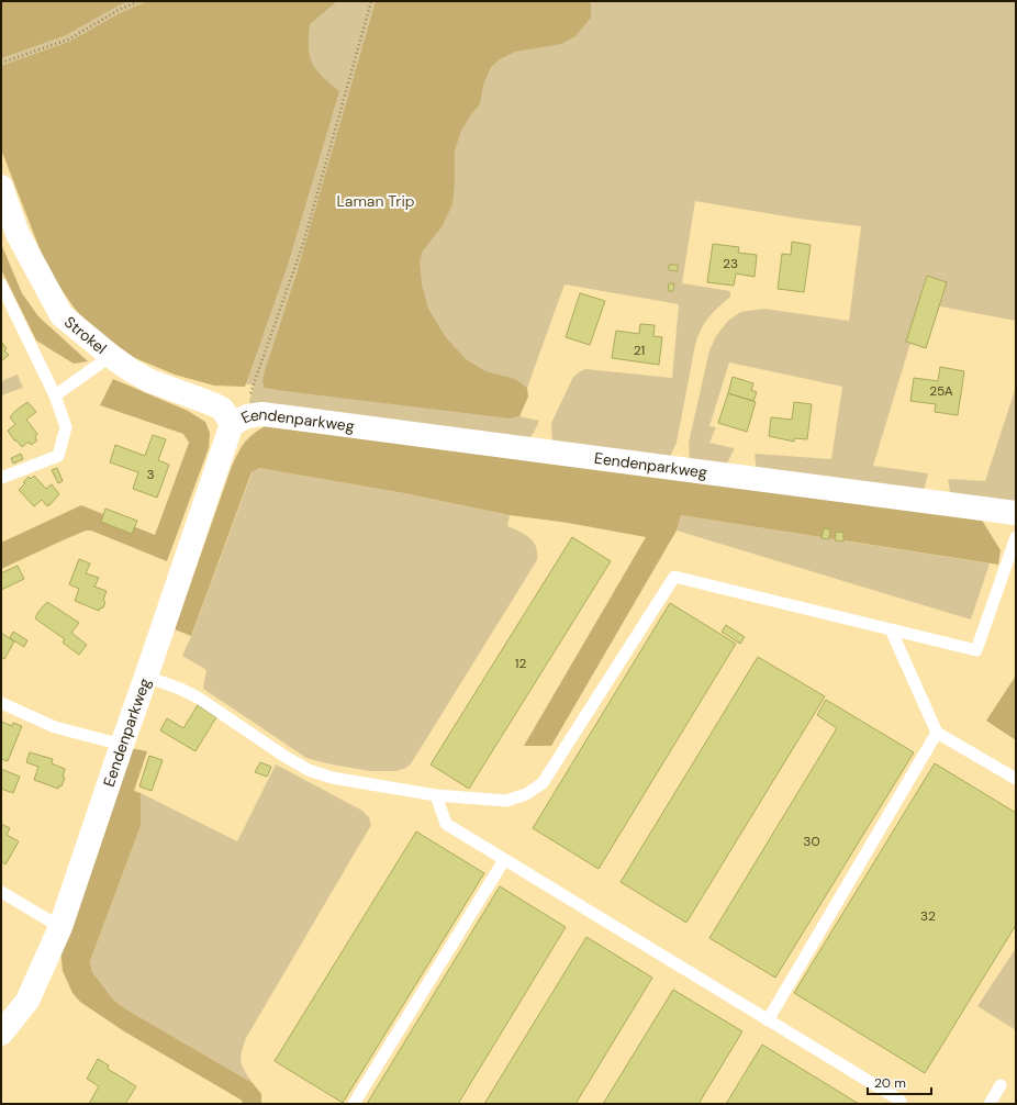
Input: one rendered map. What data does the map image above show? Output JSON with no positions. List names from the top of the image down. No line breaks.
{"streets":{"street":["Strokel","Eendenparkweg"]},"crossings":[["Strokel","Eendenparkweg"]],"parks":["Laman Trip"],"house_numbers":["23","21","25A","3","12","30","32"],"scale_bar":"20 m"}
